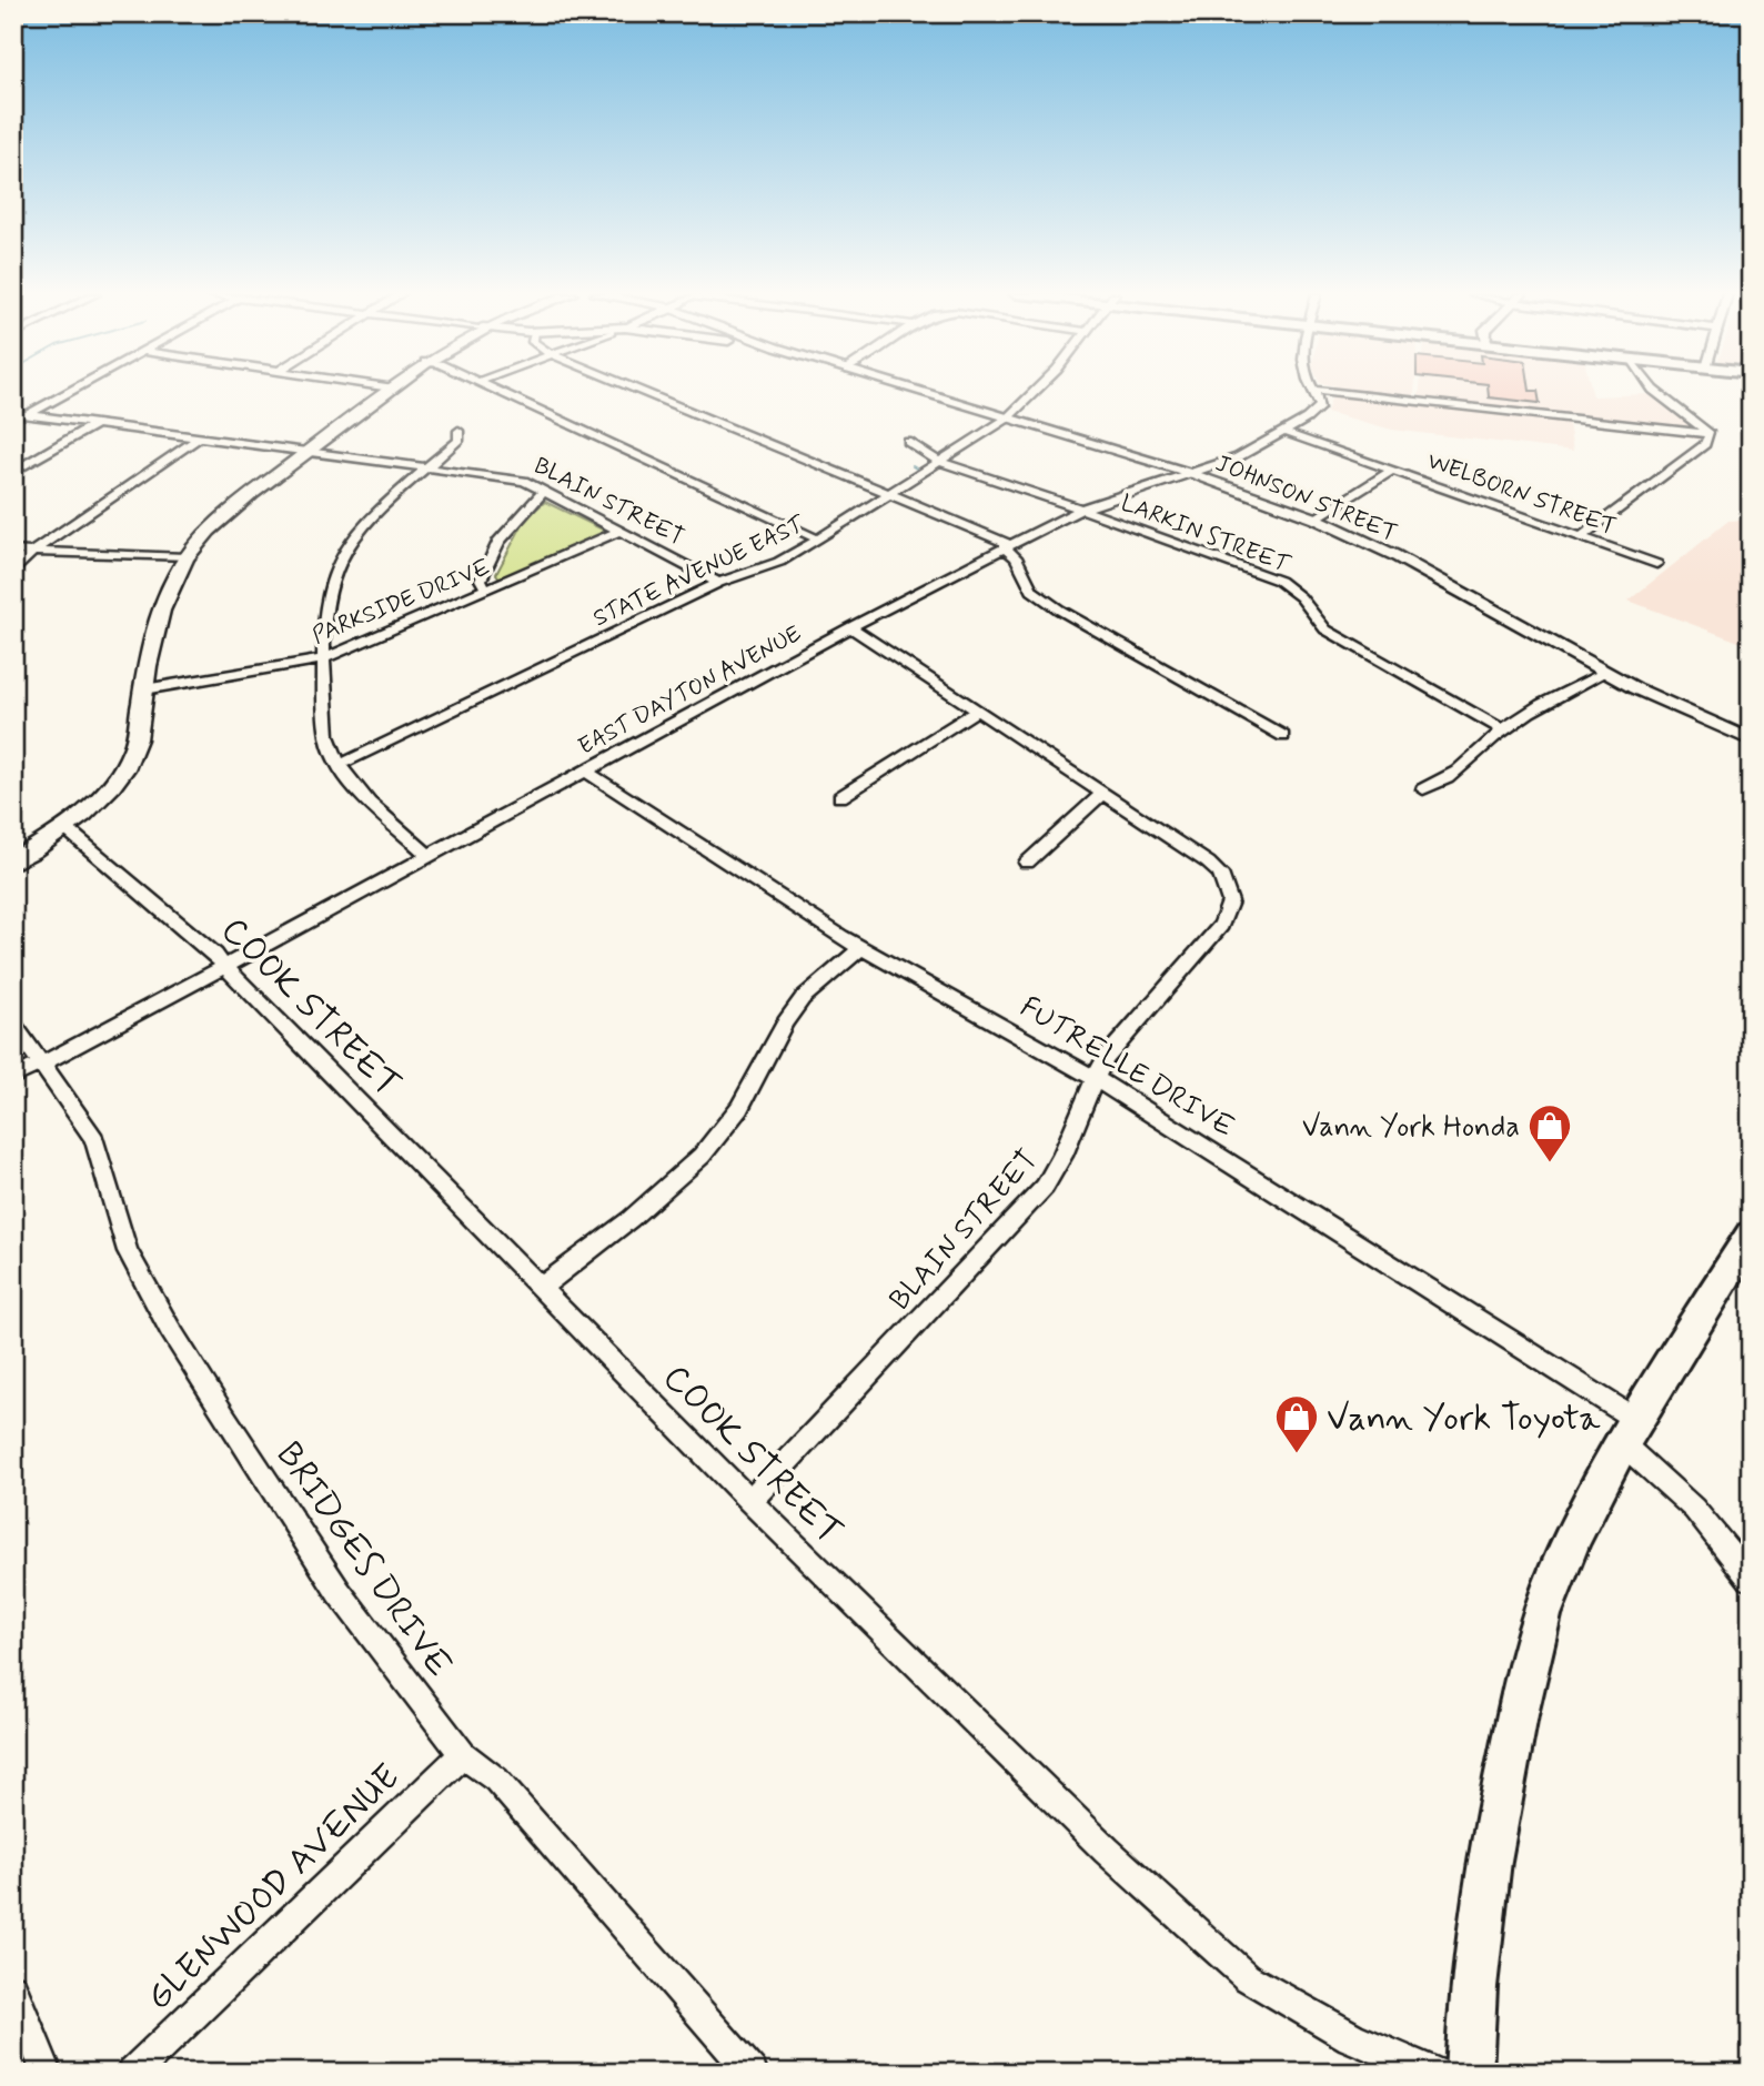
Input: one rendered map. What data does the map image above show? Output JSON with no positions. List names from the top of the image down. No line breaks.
{"streets":{"street":["WELBORN STREET","JOHNSON STREET","BLAIN STREET","LARKIN STREET","STATE AVENUE EAST","PARKSIDE DRIVE","EAST DAYTON AVENUE","COOK STREET","FUTRELLE DRIVE","BRIDGES DRIVE","GLENWOOD AVENUE"]},"crossings":[["WELBORN STREET","EAST DAYTON AVENUE"],["JOHNSON STREET","STATE AVENUE EAST"],["JOHNSON STREET","EAST DAYTON AVENUE"],["BLAIN STREET","STATE AVENUE EAST"],["BLAIN STREET","PARKSIDE DRIVE"],["BLAIN STREET","EAST DAYTON AVENUE"],["BLAIN STREET","COOK STREET"],["BLAIN STREET","FUTRELLE DRIVE"],["LARKIN STREET","STATE AVENUE EAST"],["LARKIN STREET","EAST DAYTON AVENUE"],["EAST DAYTON AVENUE","COOK STREET"],["EAST DAYTON AVENUE","FUTRELLE DRIVE"],["EAST DAYTON AVENUE","BRIDGES DRIVE"],["BRIDGES DRIVE","GLENWOOD AVENUE"]],"places":{"shop":["Vann York Honda","Vann York Toyota"]}}
